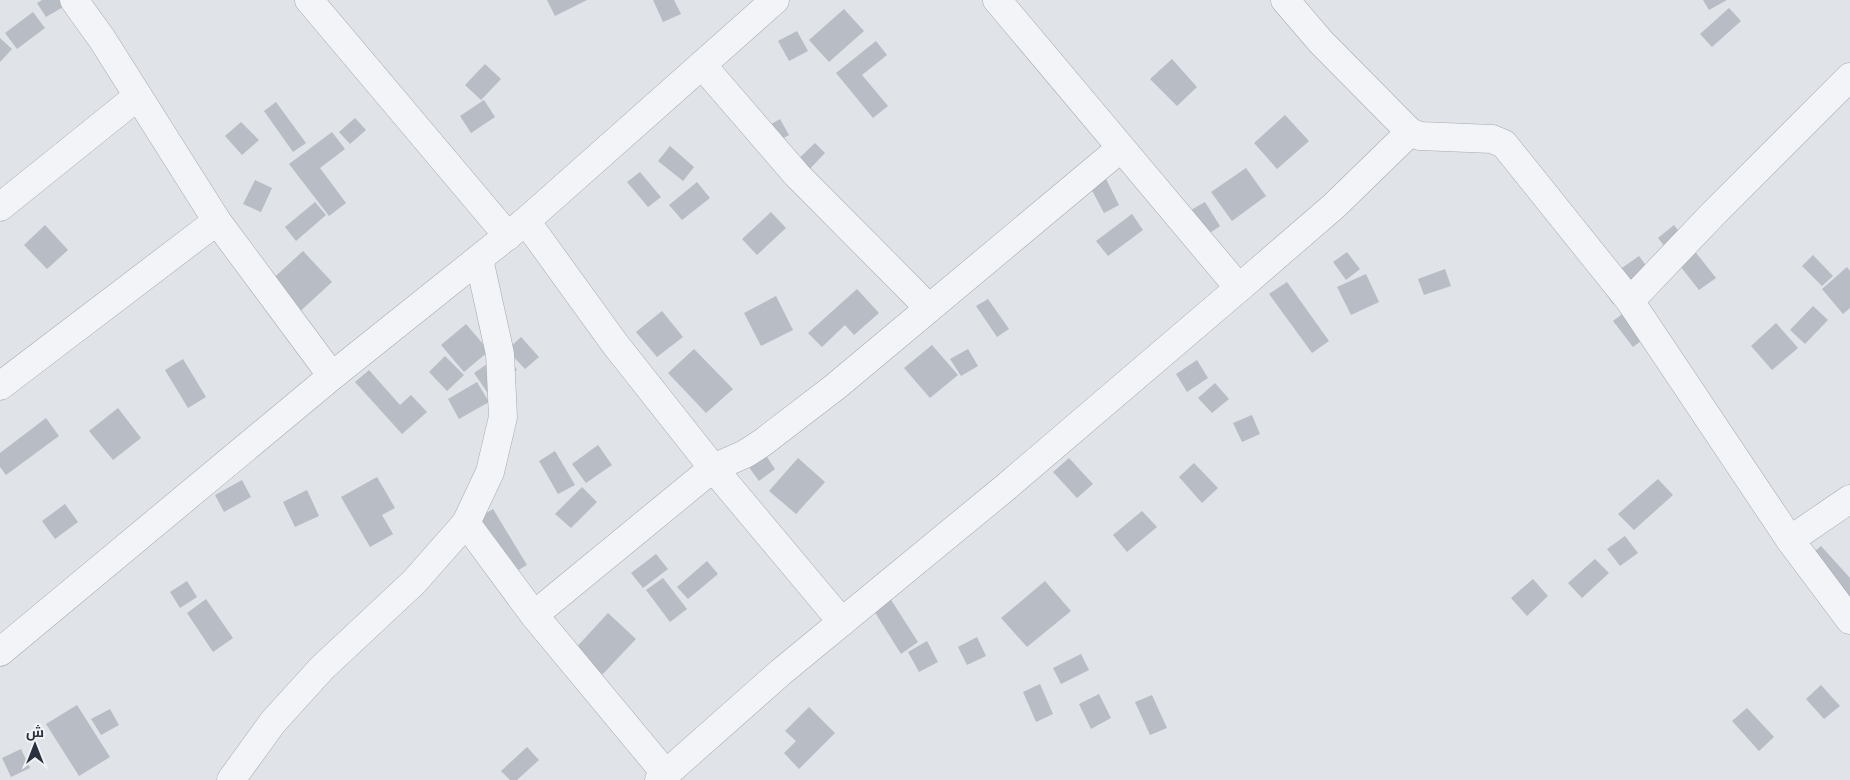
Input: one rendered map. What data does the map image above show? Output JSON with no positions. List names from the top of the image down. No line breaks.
{"north":"top"}
